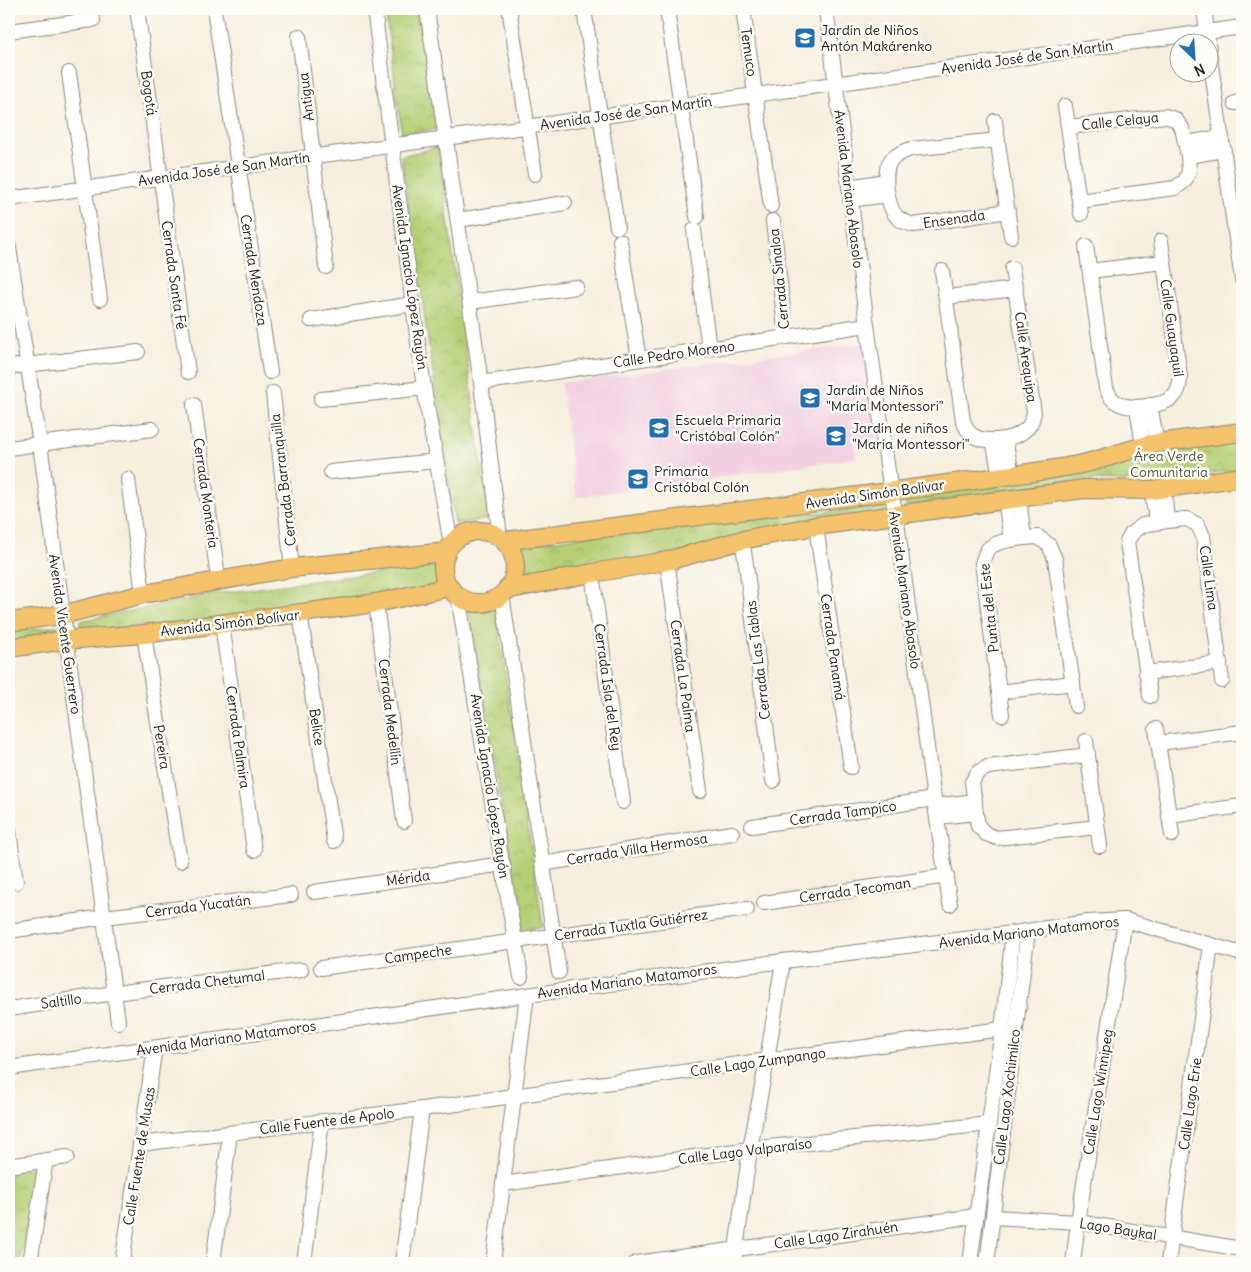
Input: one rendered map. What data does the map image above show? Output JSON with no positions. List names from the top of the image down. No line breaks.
{"streets":{"main road":["Avenida Simón Bolívar"],"street":["Temuco","Avenida José de San Martín","Bogotá","Antigua","Calle Celaya","Avenida Mariano Abasolo","Ensenada","Cerrada Mendoza","Cerrada Santa Fé","Avenida Ignacio López Rayón","Cerrada Sinaloa","Calle Guayaquil","Calle Pedro Moreno","Calle Arequipa","Cerrada Barranquilla","Cerrada Montería","Calle Lima","Punta del Este","Avenida Vicente Guerrero","Cerrada Panamá","Cerrada Las Tablas","Cerrada La Palma","Cerrada Isla del Rey","Cerrada Medellín","Belice","Cerrada Palmira","Pereira","Cerrada Tampico","Cerrada Villa Hermosa","Mérida","Cerrada Tecoman","Cerrada Yucatán","Cerrada Tuxtla Gutiérrez","Avenida Mariano Matamoros","Campeche","Cerrada Chetumal","Saltillo","Calle Lago Zumpango","Calle Lago Winnipeg","Calle Lago Xochimilco","Calle Lago Erie","Calle Fuente de Apolo","Calle Lago Valparaíso","Calle Fuente de Musas","Lago Baykal","Calle Lago Zirahuén"]},"crossings":[["Temuco","Avenida José de San Martín"],["Avenida José de San Martín","Bogotá"],["Avenida José de San Martín","Antigua"],["Avenida José de San Martín","Avenida Mariano Abasolo"],["Avenida José de San Martín","Cerrada Mendoza"],["Avenida José de San Martín","Cerrada Santa Fé"],["Avenida José de San Martín","Avenida Ignacio López Rayón"],["Bogotá","Cerrada Santa Fé"],["Avenida Mariano Abasolo","Calle Pedro Moreno"],["Avenida Mariano Abasolo","Avenida Simón Bolívar"],["Avenida Mariano Abasolo","Cerrada Tampico"],["Avenida Mariano Abasolo","Cerrada Tecoman"],["Avenida Ignacio López Rayón","Avenida Simón Bolívar"],["Avenida Ignacio López Rayón","Mérida"],["Avenida Ignacio López Rayón","Cerrada Tuxtla Gutiérrez"],["Avenida Ignacio López Rayón","Campeche"],["Cerrada Sinaloa","Calle Pedro Moreno"],["Avenida Simón Bolívar","Avenida Vicente Guerrero"],["Avenida Simón Bolívar","Cerrada Panamá"],["Avenida Simón Bolívar","Cerrada Las Tablas"],["Avenida Simón Bolívar","Cerrada La Palma"],["Avenida Simón Bolívar","Cerrada Isla del Rey"],["Avenida Simón Bolívar","Cerrada Medellín"],["Avenida Simón Bolívar","Belice"],["Avenida Simón Bolívar","Cerrada Palmira"],["Avenida Simón Bolívar","Pereira"],["Avenida Vicente Guerrero","Cerrada Yucatán"],["Avenida Vicente Guerrero","Cerrada Chetumal"],["Avenida Vicente Guerrero","Saltillo"],["Cerrada Tuxtla Gutiérrez","Campeche"],["Avenida Mariano Matamoros","Calle Lago Winnipeg"],["Avenida Mariano Matamoros","Calle Lago Xochimilco"],["Avenida Mariano Matamoros","Calle Lago Erie"],["Avenida Mariano Matamoros","Calle Fuente de Musas"],["Cerrada Chetumal","Saltillo"],["Calle Lago Zumpango","Calle Lago Xochimilco"],["Calle Lago Zumpango","Calle Fuente de Apolo"],["Calle Lago Winnipeg","Lago Baykal"],["Calle Lago Xochimilco","Calle Lago Valparaíso"],["Calle Lago Xochimilco","Lago Baykal"],["Calle Lago Xochimilco","Calle Lago Zirahuén"],["Calle Lago Erie","Lago Baykal"],["Calle Fuente de Apolo","Calle Fuente de Musas"]],"parks":["Área Verde Comunitaria"],"places":{"school or university":["Jardín de Niños Antón Makárenko","Jardín de Niños \"María Montessori\"","Escuela Primaria \"Cristóbal Colón\"","Jardín de niños \"María Montessori\"","Primaria Cristóbal Colón"]},"north":"bottom right"}
